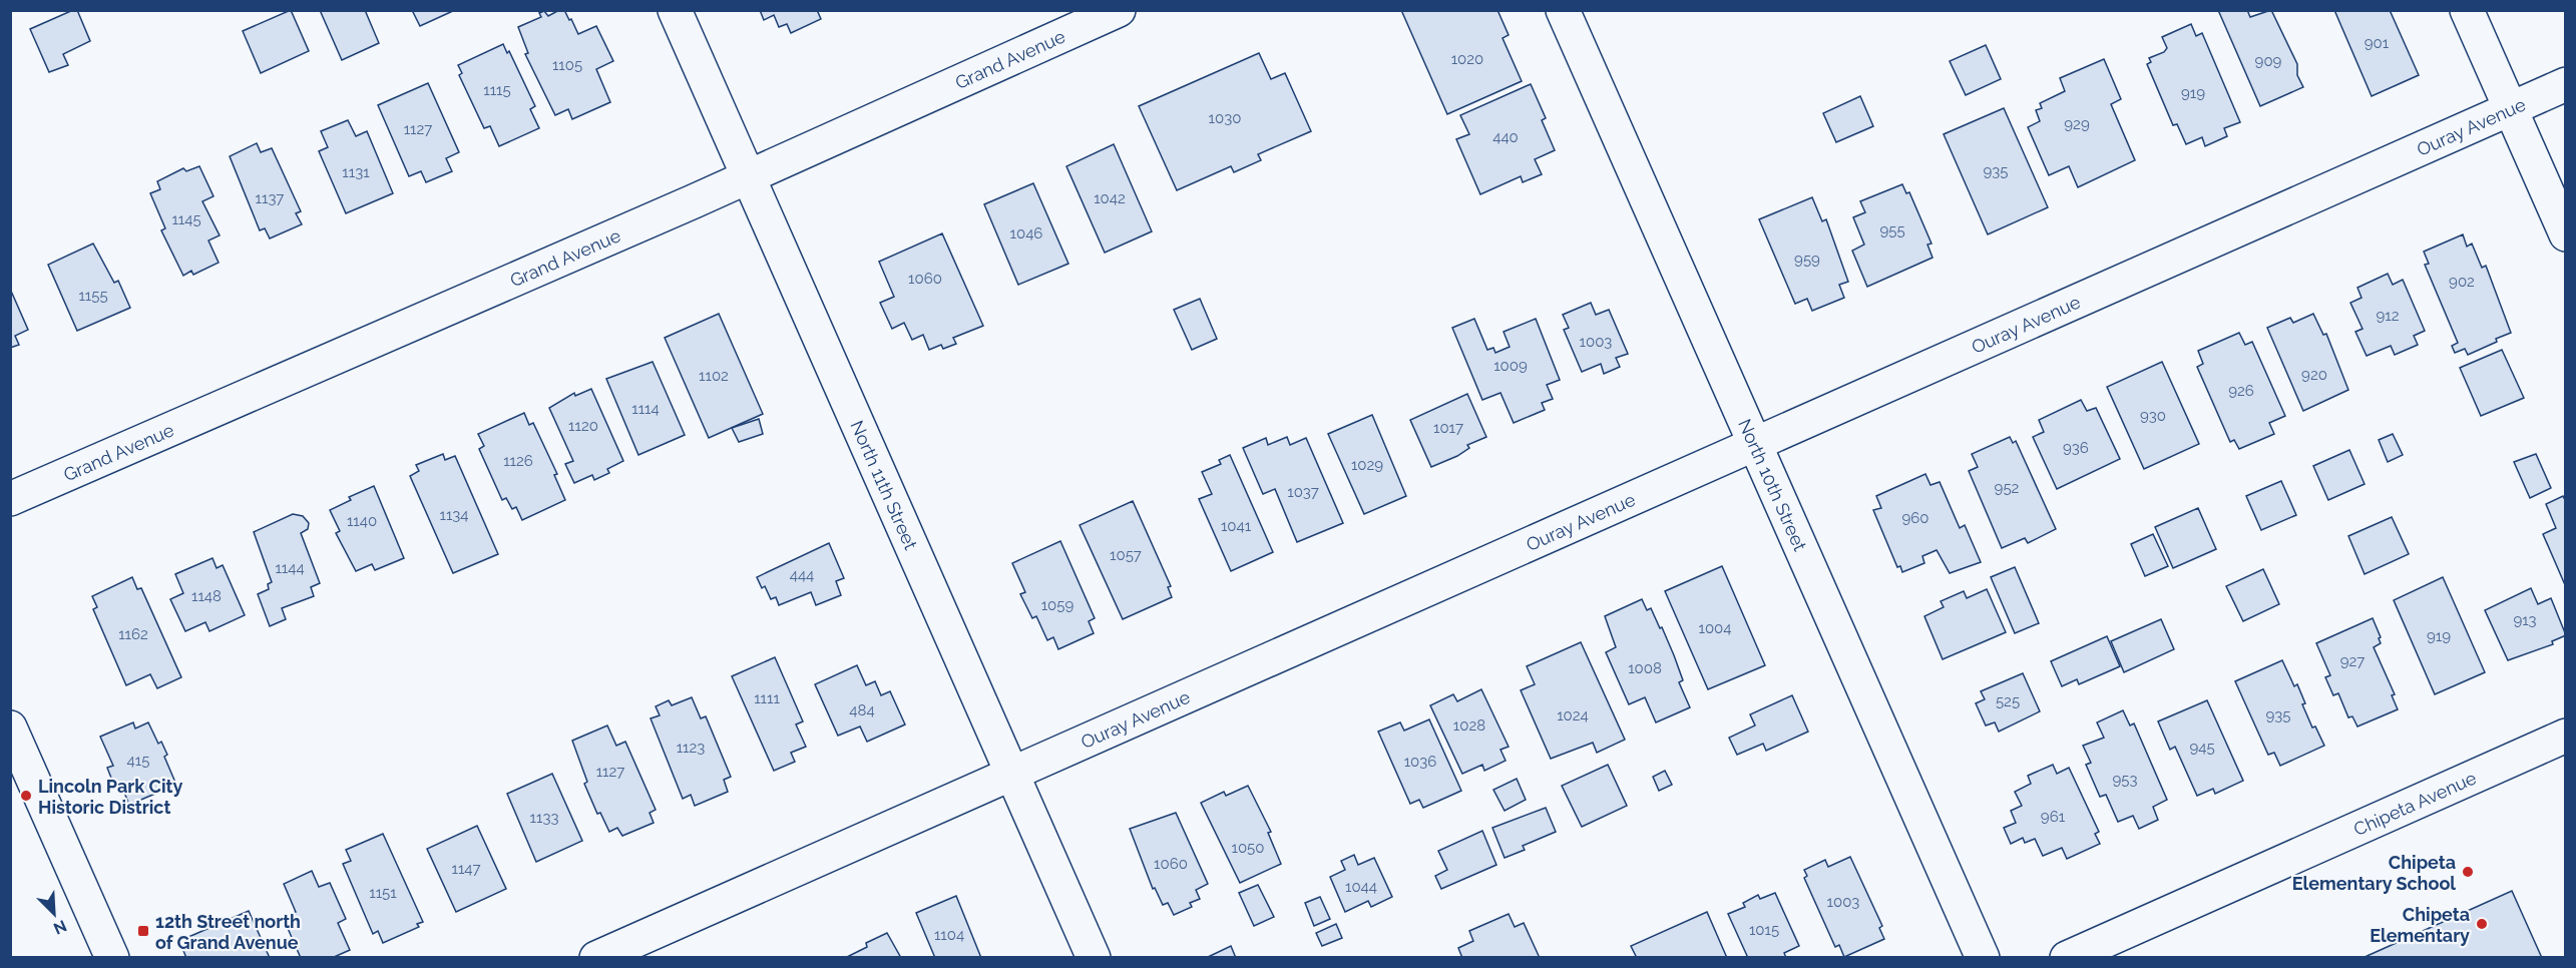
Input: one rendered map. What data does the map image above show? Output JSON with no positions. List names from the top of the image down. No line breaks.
{"streets":{"street":["Grand Avenue","Ouray Avenue","North 11th Street","North 10th Street","Chipeta Avenue"]},"crossings":[["Grand Avenue","North 11th Street"],["Ouray Avenue","North 11th Street"],["Ouray Avenue","North 10th Street"]],"places":{"other":["Lincoln Park City Historic District","Chipeta Elementary School","Chipeta Elementary"],"transit":["12th Street north of Grand Avenue"]},"house_numbers":["901","1020","909","1105","1115","919","1030","929","1127","440","935","1131","1137","1042","1145","955","1046","959","1060","902","1155","912","1003","1009","920","1102","926","1114","930","1120","1017","936","1126","1029","952","1037","1134","960","1140","1041","1057","1144","444","1148","1059","913","1004","1162","919","927","1008","1111","525","484","1024","935","1028","1123","945","415","1036","1127","953","961","1133","1050","1060","1147","1044","1151","1003","1015","1104"],"north":"bottom right"}
